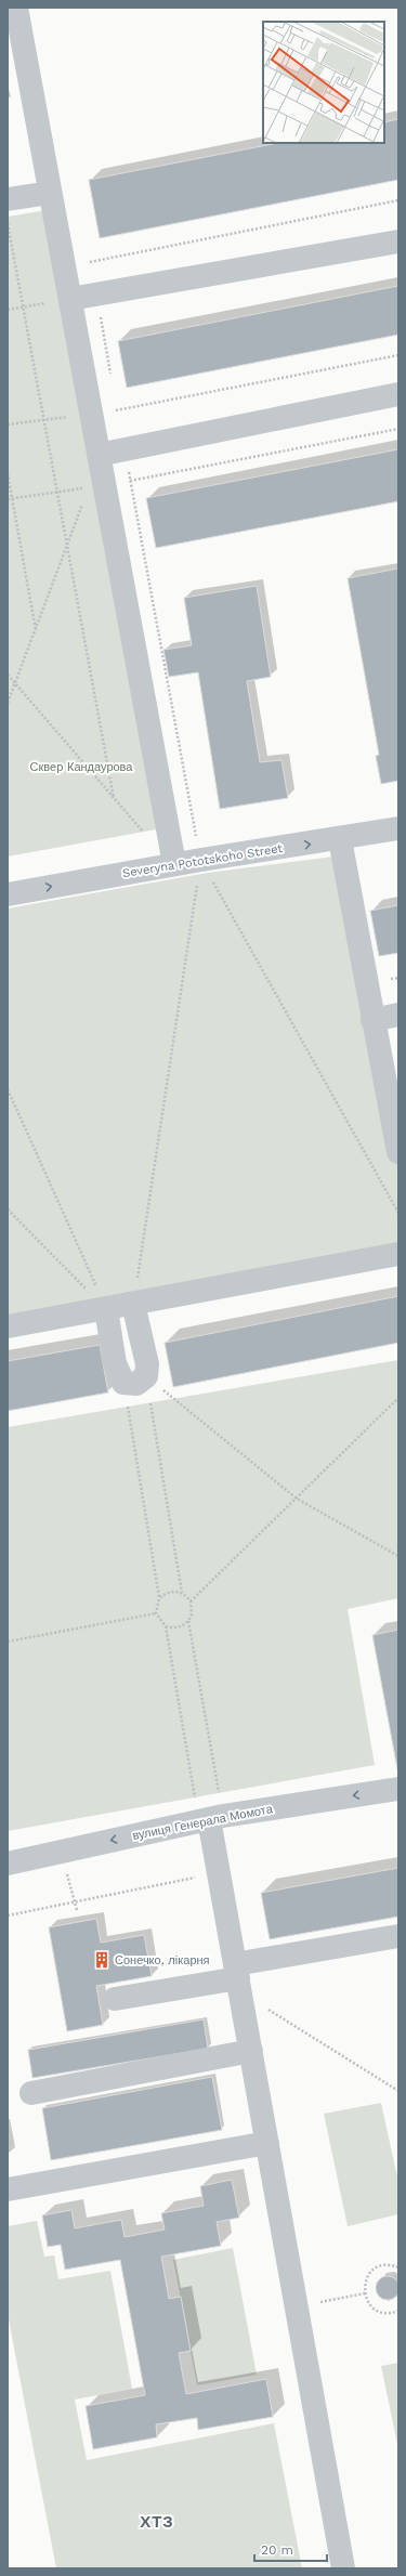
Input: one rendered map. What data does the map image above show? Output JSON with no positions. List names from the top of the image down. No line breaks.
{"streets":{"street":["Severyna Pototskoho Street","вулиця Генерала Момота"]},"one_way":["Severyna Pototskoho Street"],"districts":["ХТЗ"],"parks":["Сквер Кандаурова"],"places":{"building":["Сонечко, лікарня"]},"scale_bar":"20 m"}
